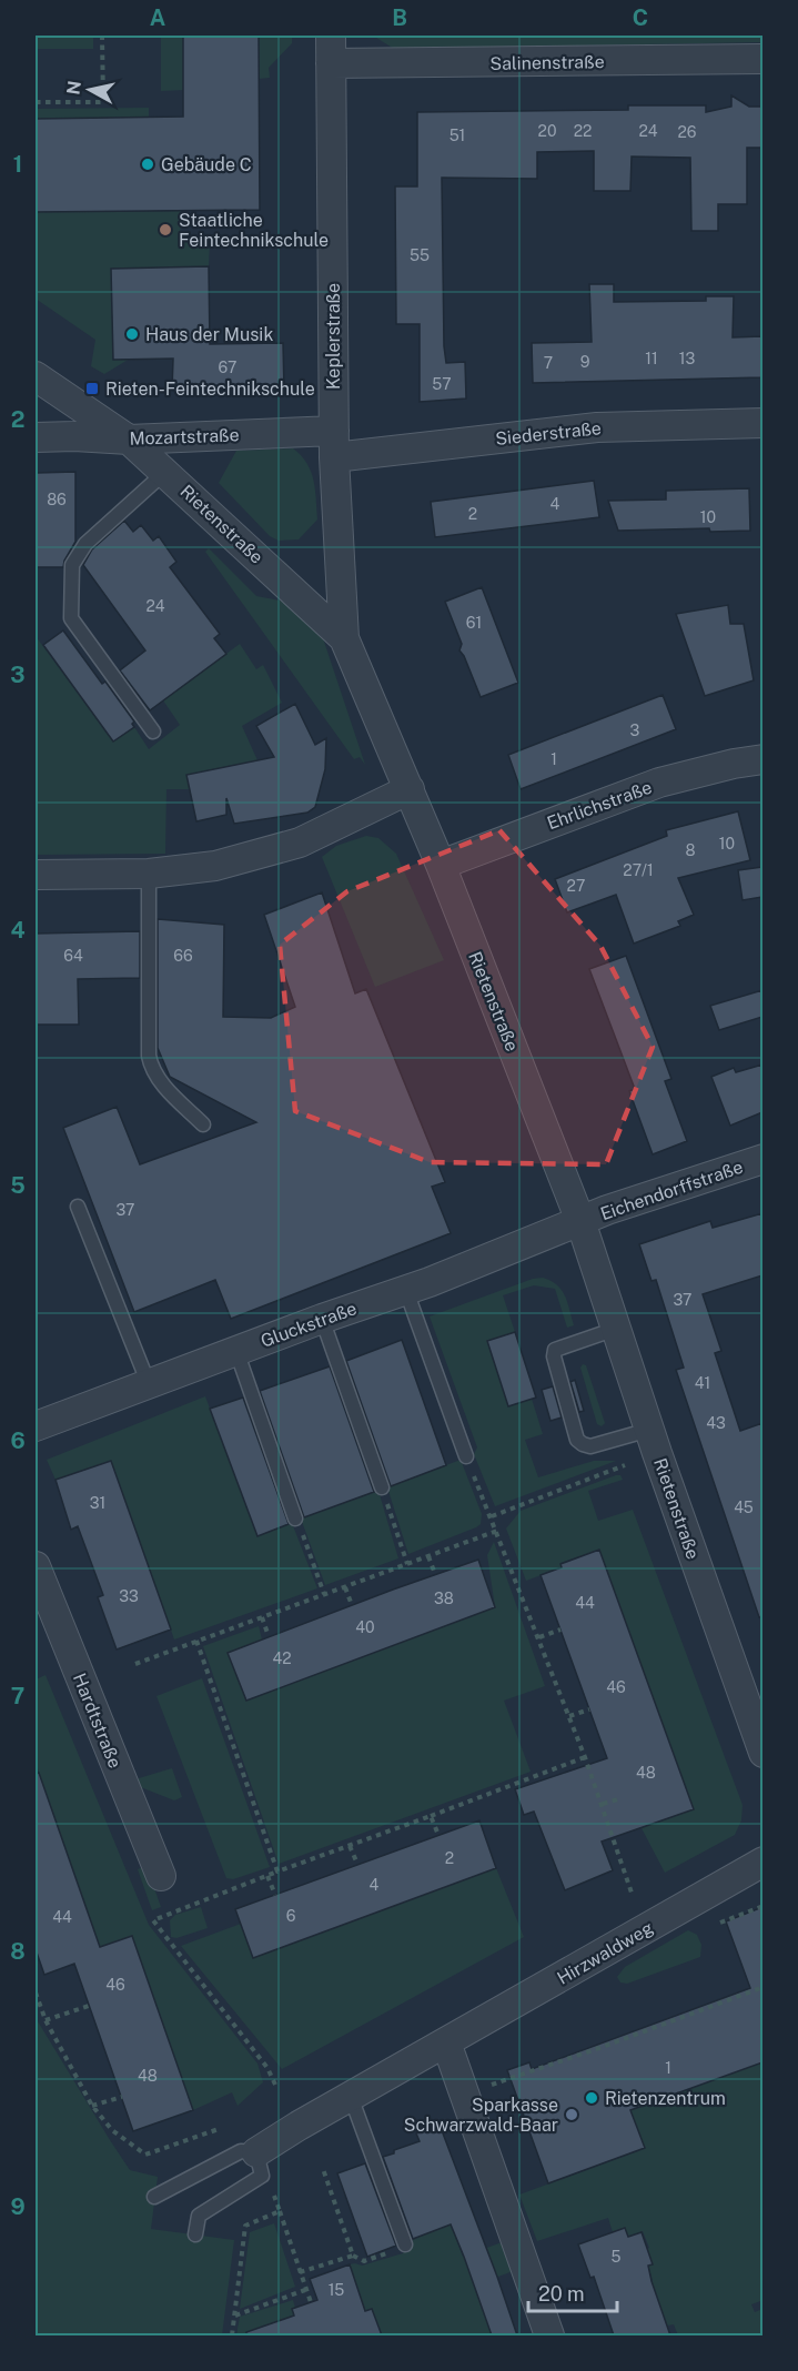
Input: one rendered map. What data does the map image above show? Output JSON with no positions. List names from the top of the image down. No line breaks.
{"streets":{"street":["Salinenstraße","Keplerstraße","Siederstraße","Mozartstraße","Rietenstraße","Ehrlichstraße","Eichendorffstraße","Gluckstraße","Hardtstraße","Hirzwaldweg"]},"crossings":[["Salinenstraße","Keplerstraße"],["Keplerstraße","Siederstraße"],["Keplerstraße","Mozartstraße"],["Keplerstraße","Rietenstraße"],["Siederstraße","Mozartstraße"],["Mozartstraße","Rietenstraße"],["Rietenstraße","Ehrlichstraße"],["Rietenstraße","Eichendorffstraße"],["Rietenstraße","Gluckstraße"],["Eichendorffstraße","Gluckstraße"]],"places":{"other":["Gebäude C","Staatliche Feintechnikschule","Haus der Musik","Rietenzentrum","Sparkasse Schwarzwald-Baar"],"transit":["Rieten-Feintechnikschule"]},"house_numbers":["20","22","24","26","51","55","11","13","9","7","67","57","86","4","2","10","24","61","3","1","10","8","27/1","27","64","66","37","37","41","43","31","45","33","38","44","40","42","46","48","2","4","6","44","46","1","48","5","15"],"scale_bar":"20 m","north":"left","grid":{"columns":["A","B","C"],"rows":["1","2","3","4","5","6","7","8","9"]}}
